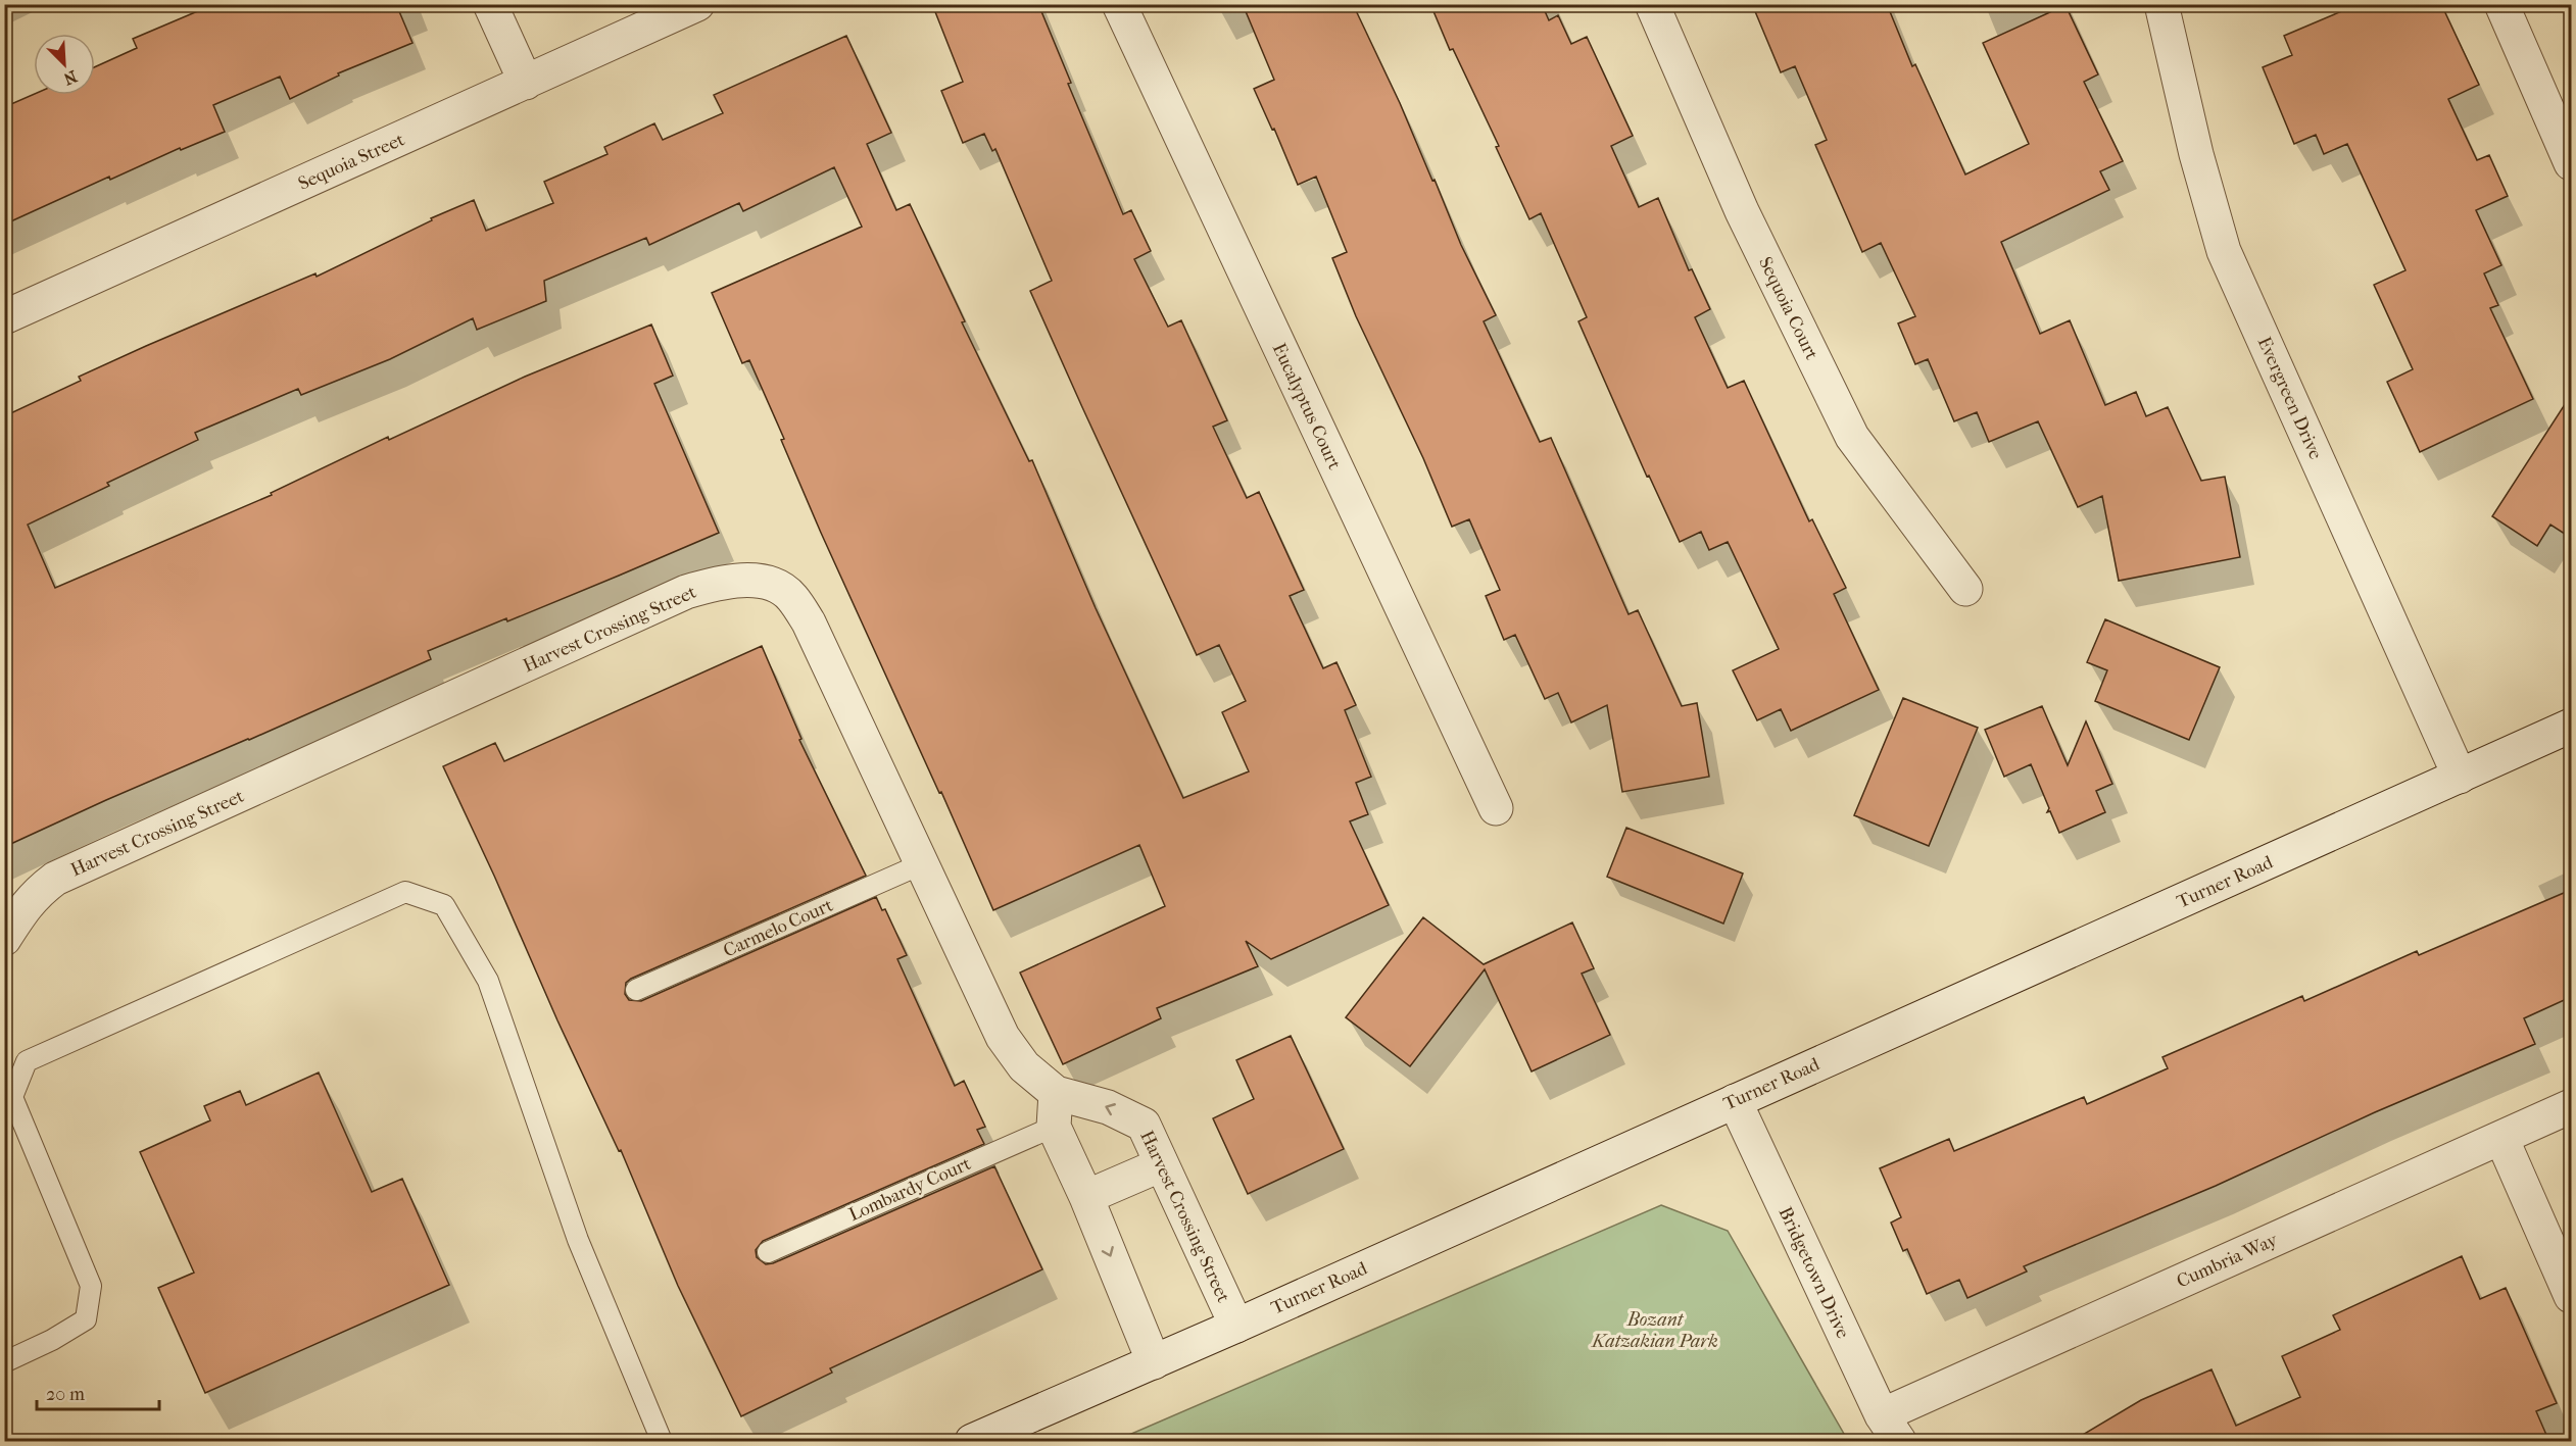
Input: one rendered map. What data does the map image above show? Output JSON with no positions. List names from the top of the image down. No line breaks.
{"streets":{"street":["Sequoia Street","Sequoia Court","Evergreen Drive","Eucalyptus Court","Harvest Crossing Street","Turner Road","Cumbria Way","Bridgetown Drive"],"lane":["Carmelo Court","Lombardy Court"]},"crossings":[["Evergreen Drive","Turner Road"],["Harvest Crossing Street","Turner Road"],["Harvest Crossing Street","Carmelo Court"],["Turner Road","Bridgetown Drive"],["Cumbria Way","Bridgetown Drive"]],"parks":["Bozant Katzakian Park"],"scale_bar":"20 m","north":"bottom right"}
